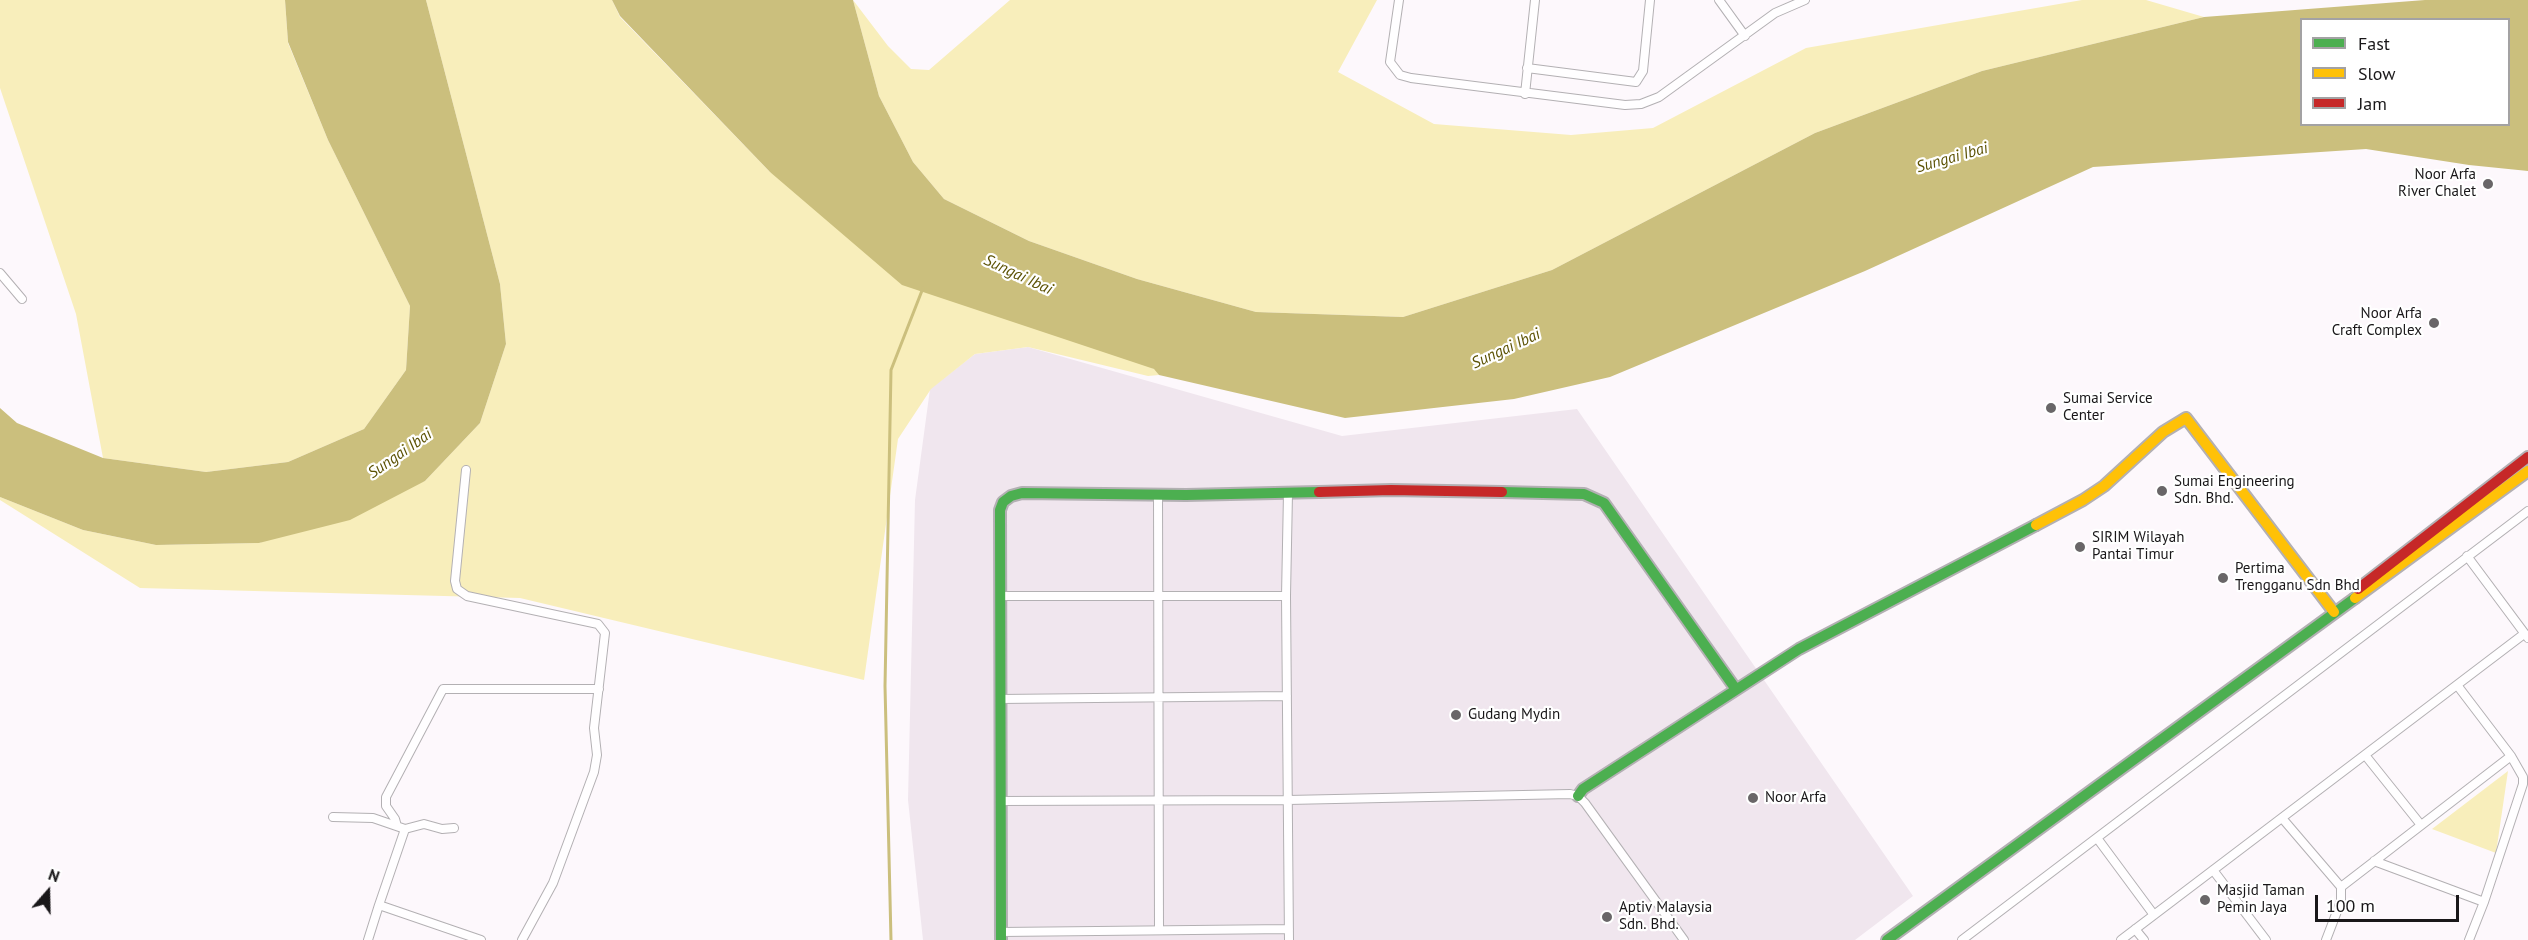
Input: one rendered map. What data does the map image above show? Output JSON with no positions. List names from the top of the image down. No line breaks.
{"water":["Sungai Ibai"],"places":["Noor Arfa River Chalet","Noor Arfa Craft Complex","Sumai Service Center","Sumai Engineering Sdn. Bhd.","SIRIM Wilayah Pantai Timur","Pertima Trengganu Sdn Bhd","Gudang Mydin","Noor Arfa","Masjid Taman Pemin Jaya","Aptiv Malaysia Sdn. Bhd."],"legend":["Fast","Slow","Jam"],"scale_bar":"100 m","north":"top"}
